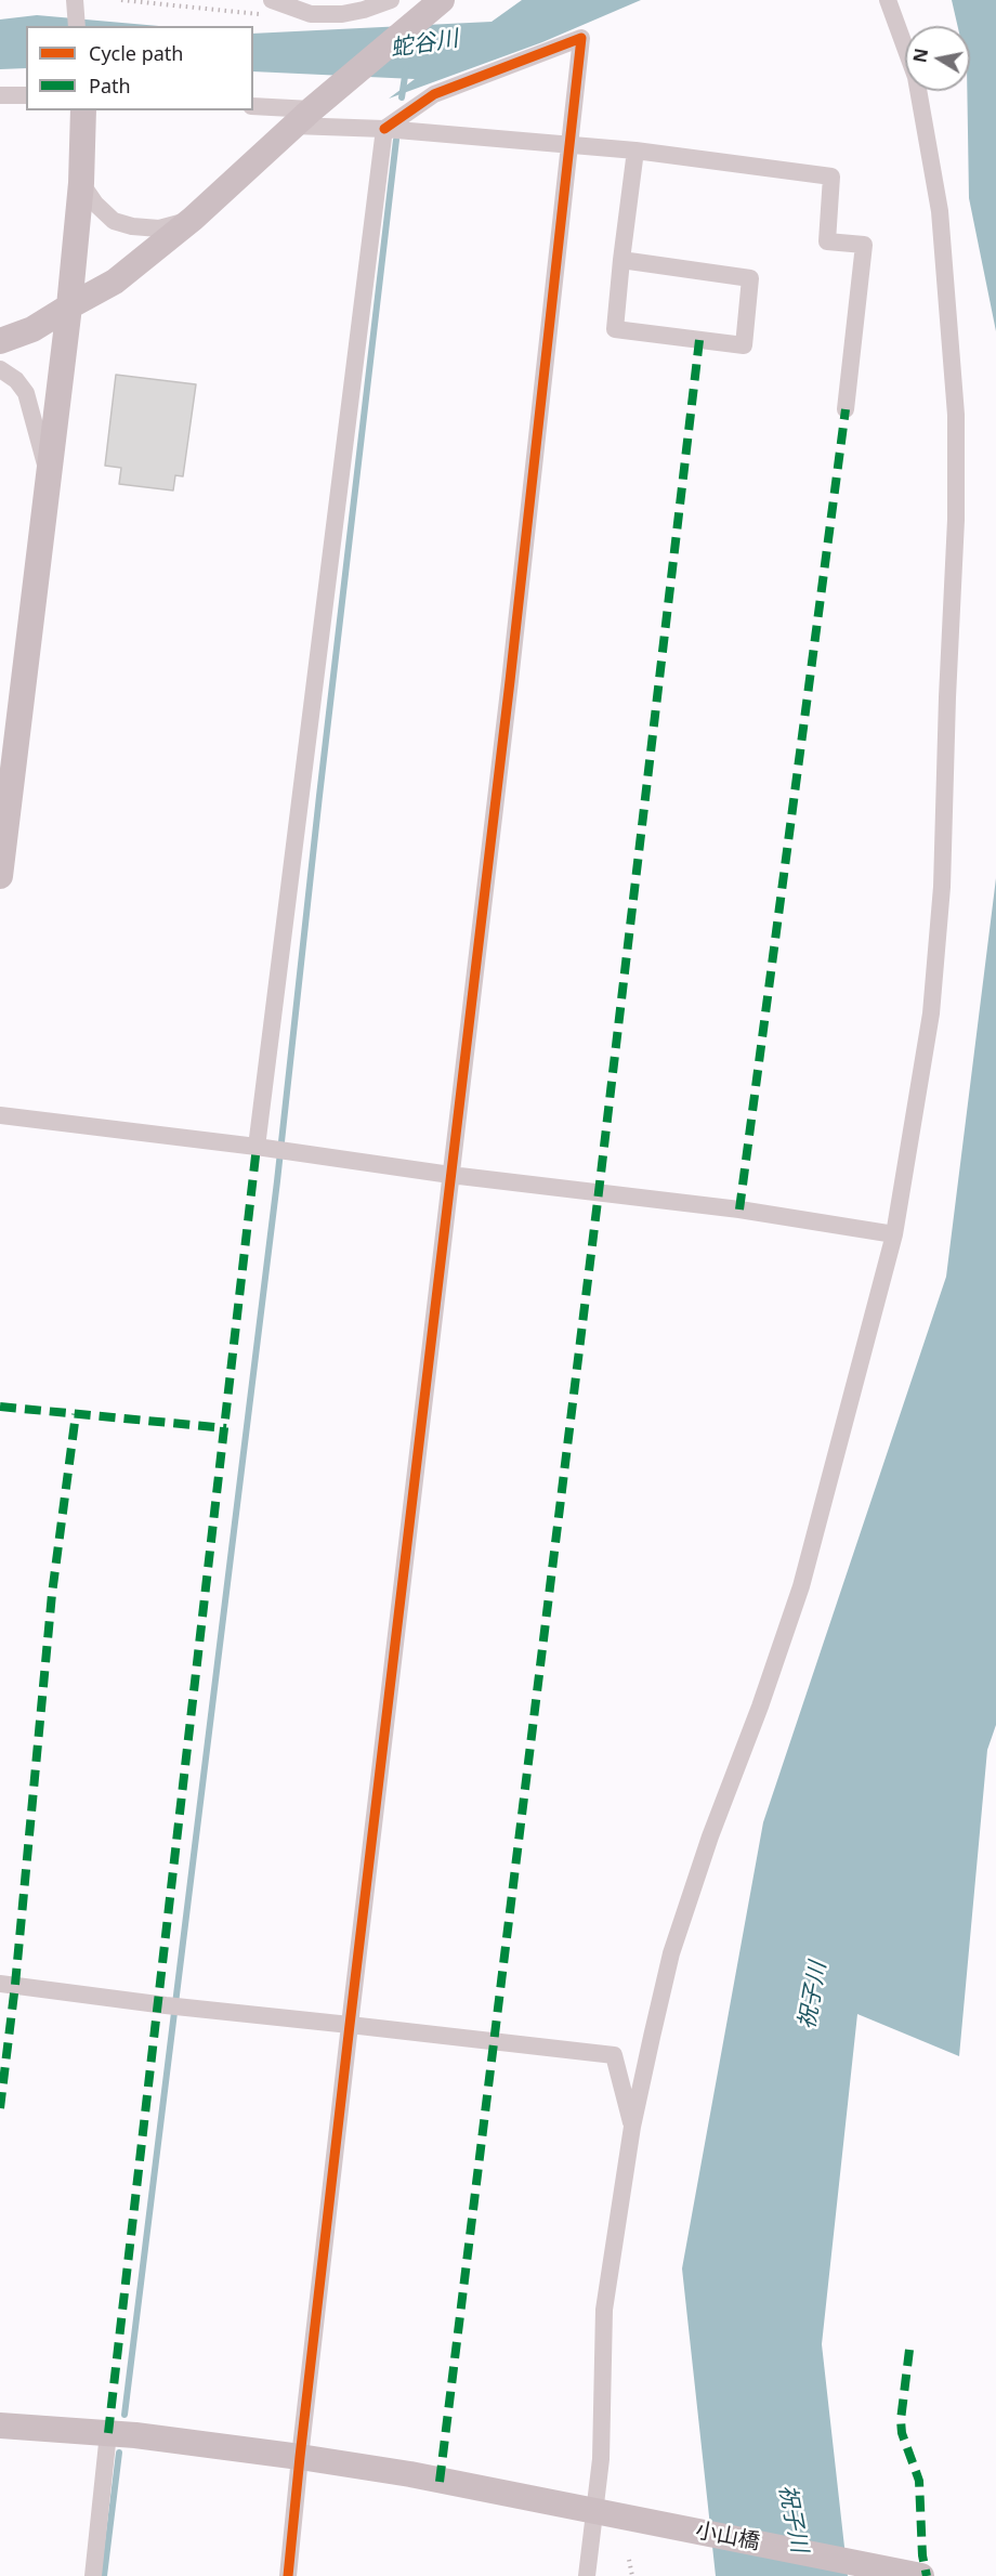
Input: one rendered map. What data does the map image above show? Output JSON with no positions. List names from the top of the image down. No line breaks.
{"streets":{"street":["小山橋"]},"water":["蛇谷川","祝子川"],"legend":["Cycle path","Path"],"north":"left"}
